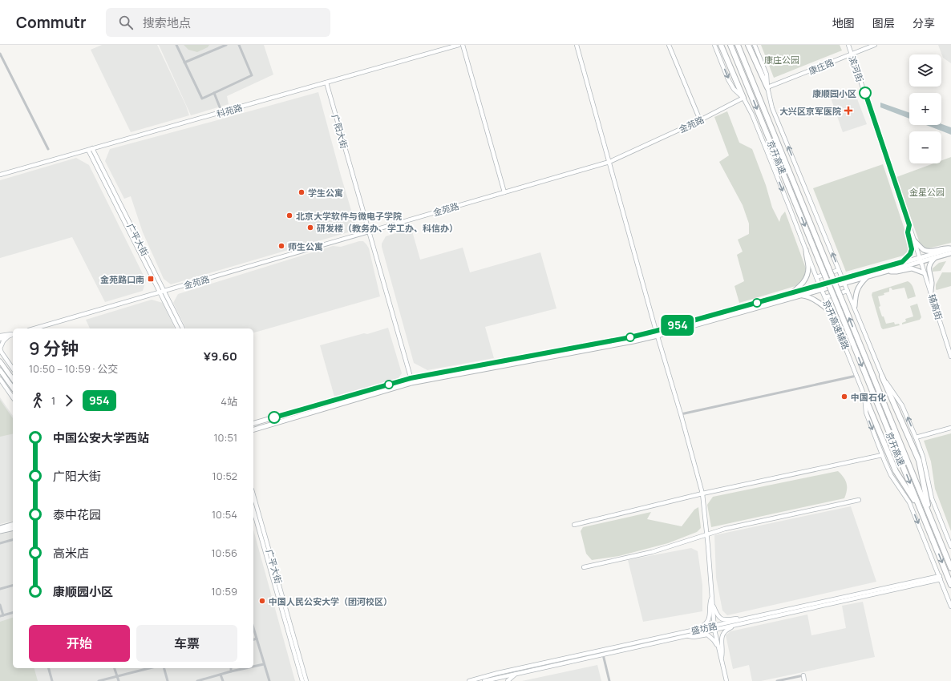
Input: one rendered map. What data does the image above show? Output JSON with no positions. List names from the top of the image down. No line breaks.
{"streets":{"highway":["京开高速"],"street":["康庄路","滨河街","科苑路","金苑路","广阳大街","广平大街","辅高街","京开高速辅路","盛坊路"]},"crossings":[["康庄路","滨河街"],["滨河街","辅高街"],["科苑路","广阳大街"],["科苑路","广平大街"],["金苑路","广阳大街"],["金苑路","广平大街"],["金苑路","京开高速辅路"],["京开高速辅路","盛坊路"]],"parks":["康庄公园","金星公园"],"places":{"other":["康顺园小区","学生公寓","北京大学软件与微电子学院","研发楼（教务办、学工办、科信办）","师生公寓","中国石化","中国人民公安大学（团河校区）"],"health":["大兴区京军医院"],"transit":["金苑路口南"]},"lines":["bus line 954"],"page":{"header":"Commutr","search":"搜索地点","nav":["地图","图层","分享"],"on_map":"954","map_buttons":["+","−"],"heading":["9 分钟","10:50 – 10:59 · 公交","¥9.60"],"legs":["1","954","4站"],"list":[{"name":"中国公安大学西站","value":"10:51"},{"name":"广阳大街","value":"10:52"},{"name":"泰中花园","value":"10:54"},{"name":"高米店","value":"10:56"},{"name":"康顺园小区","value":"10:59"}],"buttons":["开始","车票"]}}
